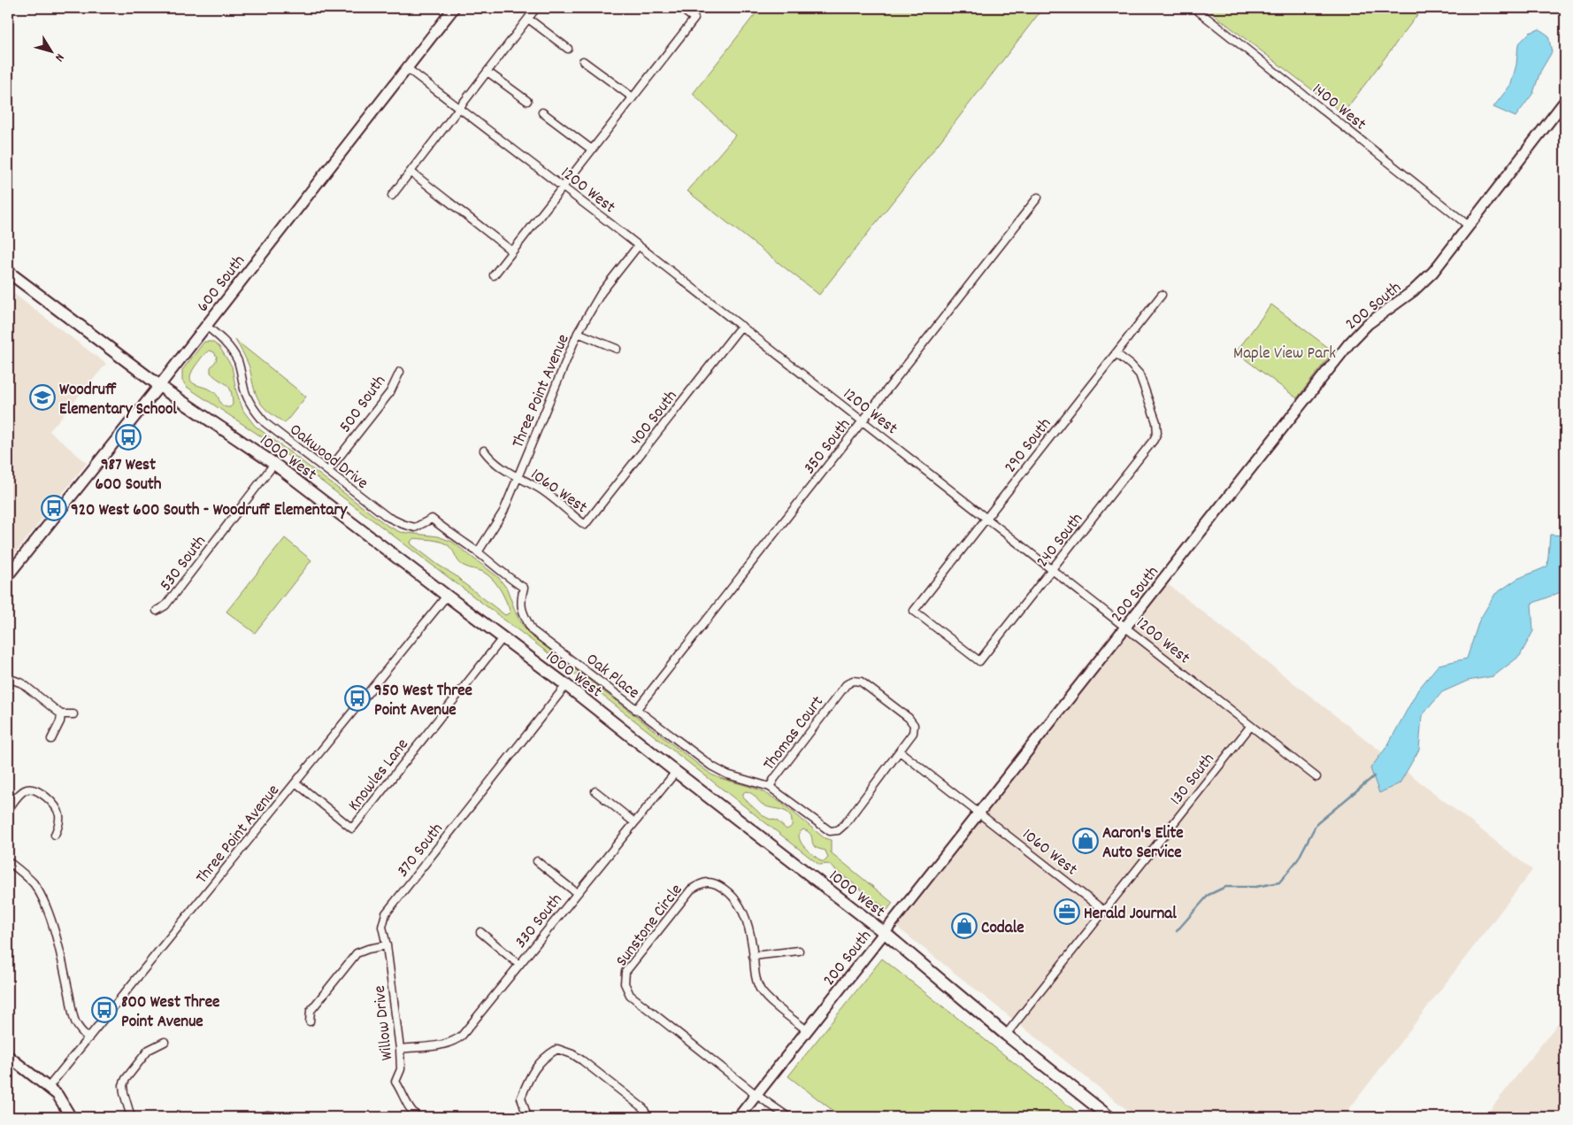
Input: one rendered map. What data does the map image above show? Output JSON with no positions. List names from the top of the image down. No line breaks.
{"streets":{"main road":["1000 West"],"street":["1400 West","1200 West","600 South","200 South","Three Point Avenue","500 South","400 South","290 South","350 South","Oakwood Drive","1060 West","240 South","530 South","Oak Place","Thomas Court","Knowles Lane","130 South","370 South","330 South","Sunstone Circle","Willow Drive"]},"crossings":[["1400 West","200 South"],["1200 West","600 South"],["1200 West","200 South"],["1200 West","Three Point Avenue"],["1200 West","400 South"],["1200 West","290 South"],["1200 West","350 South"],["1200 West","240 South"],["1200 West","130 South"],["600 South","Oakwood Drive"],["600 South","1000 West"],["200 South","1000 West"],["200 South","1060 West"],["200 South","Sunstone Circle"],["Three Point Avenue","Oakwood Drive"],["Three Point Avenue","1000 West"],["Three Point Avenue","1060 West"],["Three Point Avenue","Oak Place"],["Three Point Avenue","Knowles Lane"],["500 South","Oakwood Drive"],["400 South","1060 West"],["290 South","240 South"],["350 South","Oak Place"],["Oakwood Drive","Oak Place"],["1000 West","530 South"],["1000 West","Knowles Lane"],["1000 West","130 South"],["1000 West","370 South"],["1000 West","330 South"],["1060 West","130 South"],["Oak Place","Thomas Court"],["370 South","Willow Drive"],["330 South","Willow Drive"]],"parks":["Maple View Park"],"places":{"school or university":["Woodruff Elementary School"],"bus stop":["987 West 600 South","920 West 600 South - Woodruff Elementary","950 West Three Point Avenue","800 West Three Point Avenue"],"shop":["Aaron's Elite Auto Service","Codale"],"office":["Herald Journal"]},"north":"bottom right"}
